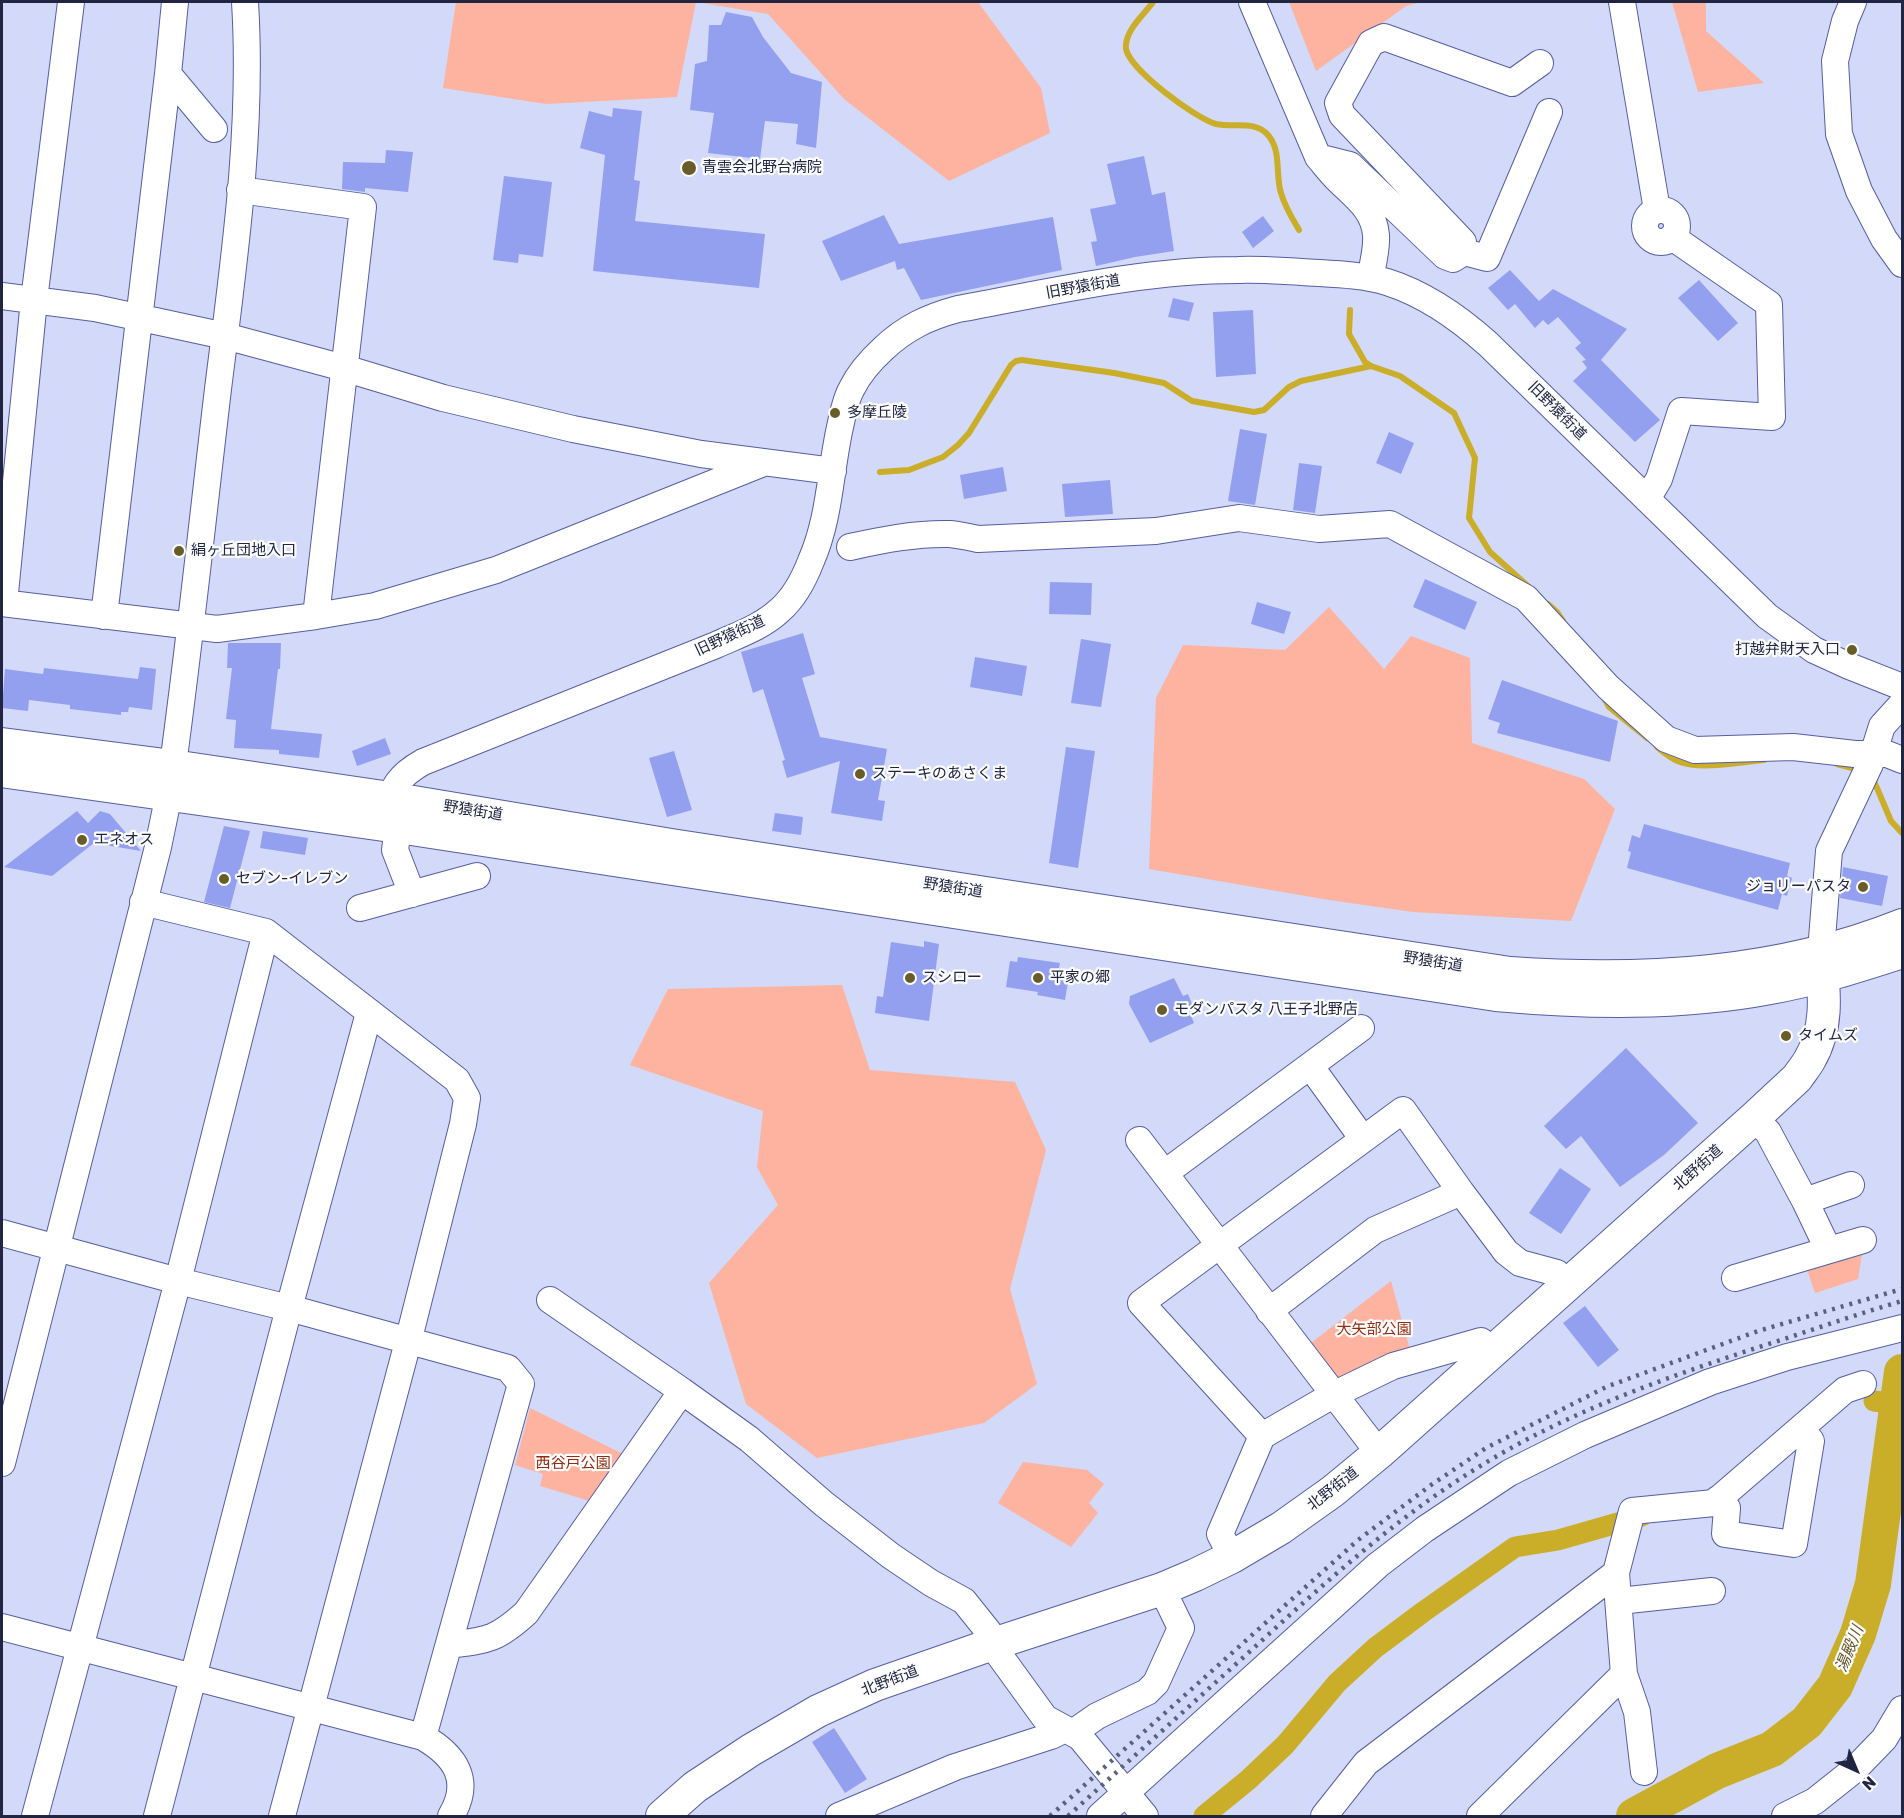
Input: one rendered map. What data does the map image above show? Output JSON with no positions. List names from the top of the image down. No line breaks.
{"streets":{"main road":["野猿街道","北野街道"],"street":["旧野猿街道"]},"crossings":[["旧野猿街道","野猿街道"],["野猿街道","北野街道"]],"water":["湯殿川"],"parks":["大矢部公園","西谷戸公園"],"places":["青雲会北野台病院","多摩丘陵","絹ヶ丘団地入口","打越弁財天入口","ステーキのあさくま","エネオス","セブン-イレブン","ジョリーパスタ","スシロー","平家の郷","モダンパスタ 八王子北野店","タイムズ"],"north":"bottom right"}
